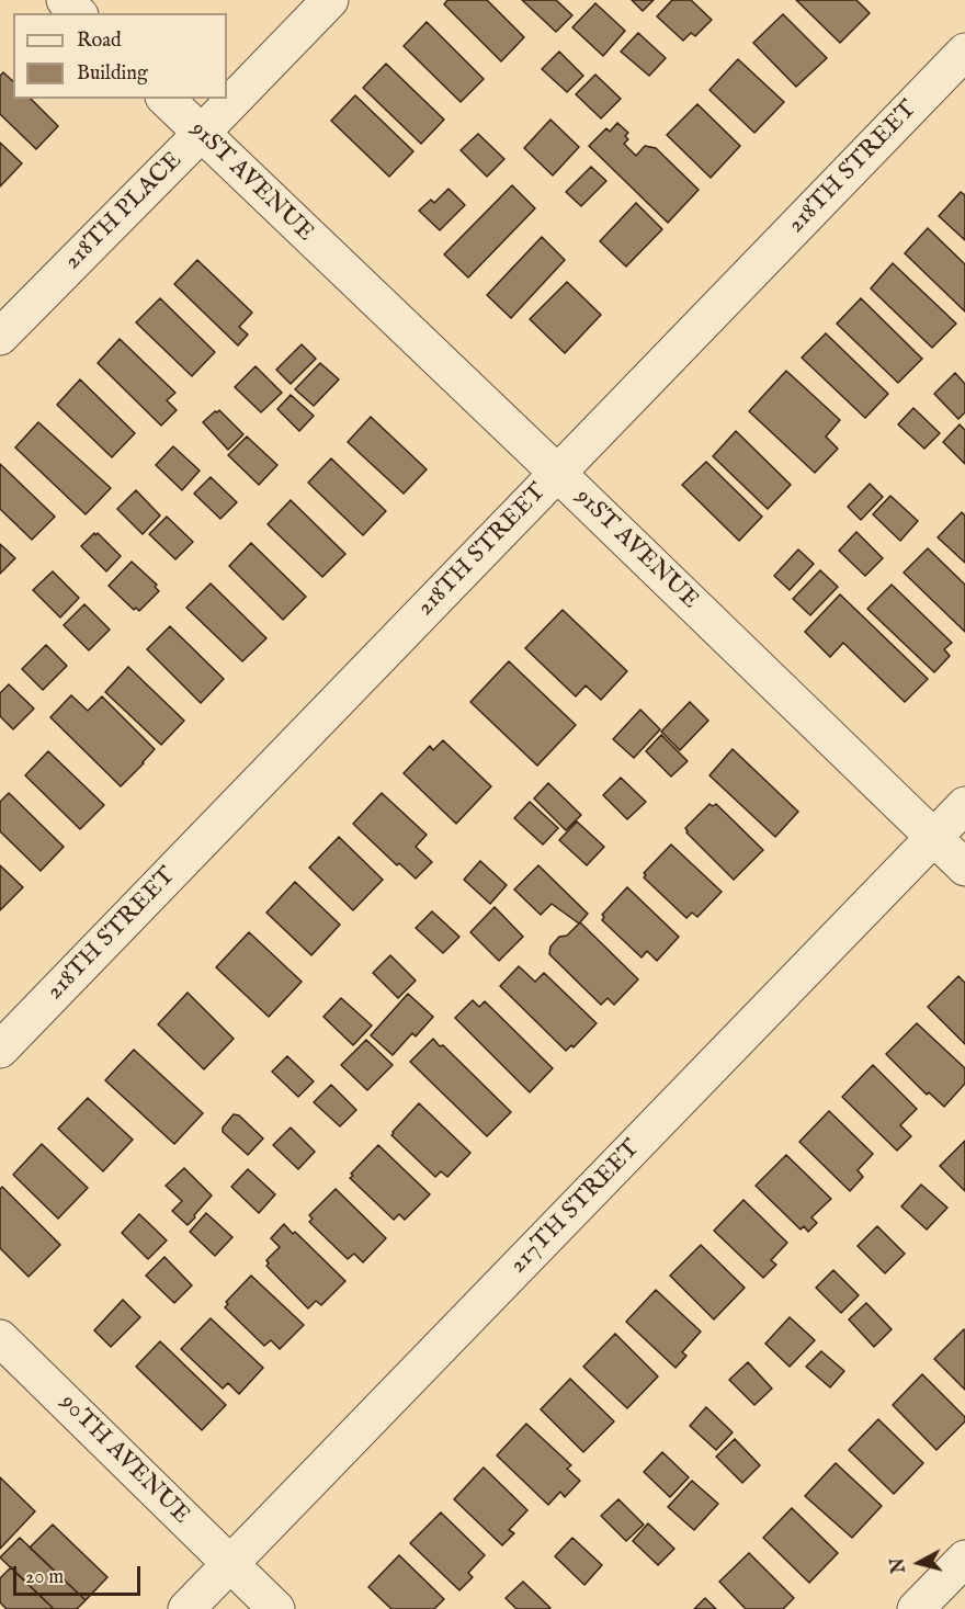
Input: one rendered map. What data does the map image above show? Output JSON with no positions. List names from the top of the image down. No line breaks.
{"streets":{"street":["218TH STREET","91ST AVENUE","218TH PLACE","217TH STREET","90TH AVENUE"]},"crossings":[["218TH STREET","91ST AVENUE"],["91ST AVENUE","218TH PLACE"],["91ST AVENUE","217TH STREET"],["217TH STREET","90TH AVENUE"]],"legend":["Road","Building"],"scale_bar":"20 m","north":"left"}
